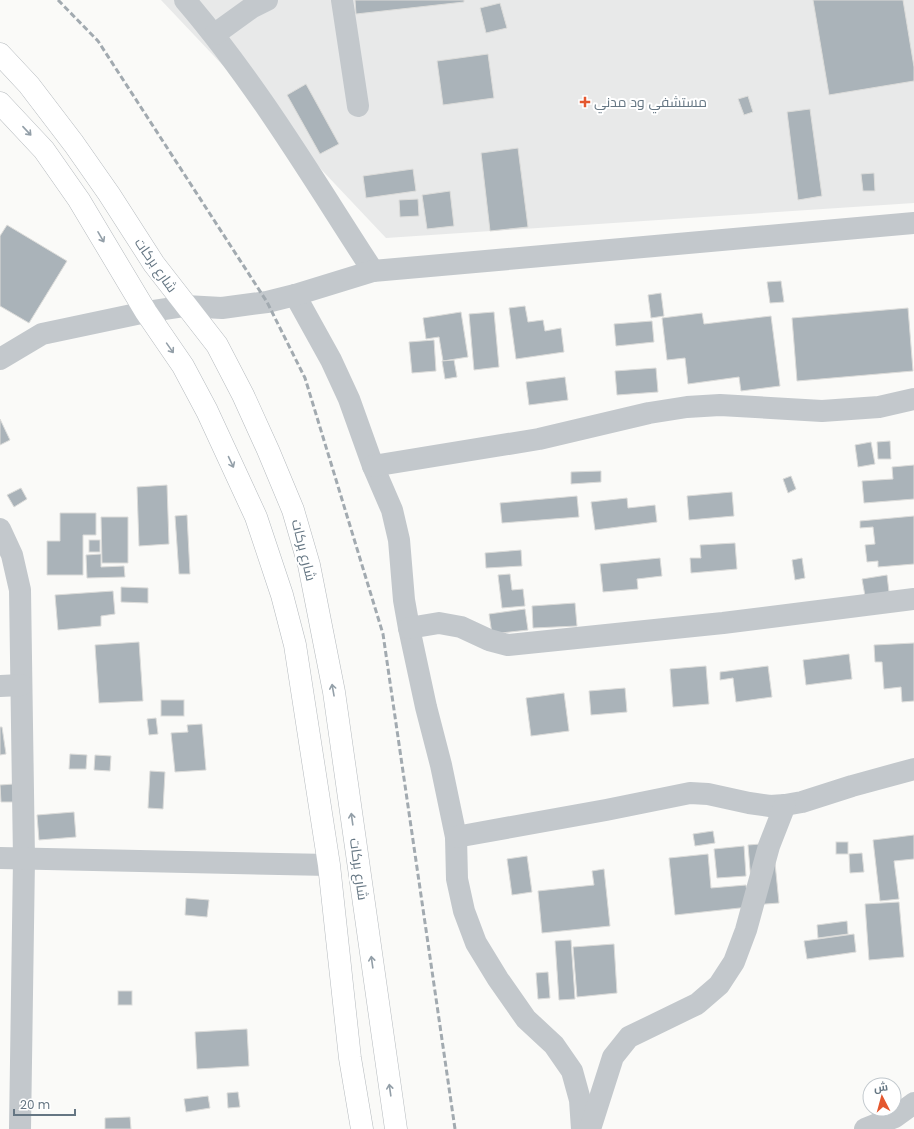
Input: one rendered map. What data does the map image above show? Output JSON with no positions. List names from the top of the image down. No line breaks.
{"streets":{"main road":["شارع بركات"]},"places":{"health":["مستشفي ود مدني"]},"scale_bar":"20 m","north":"top"}
